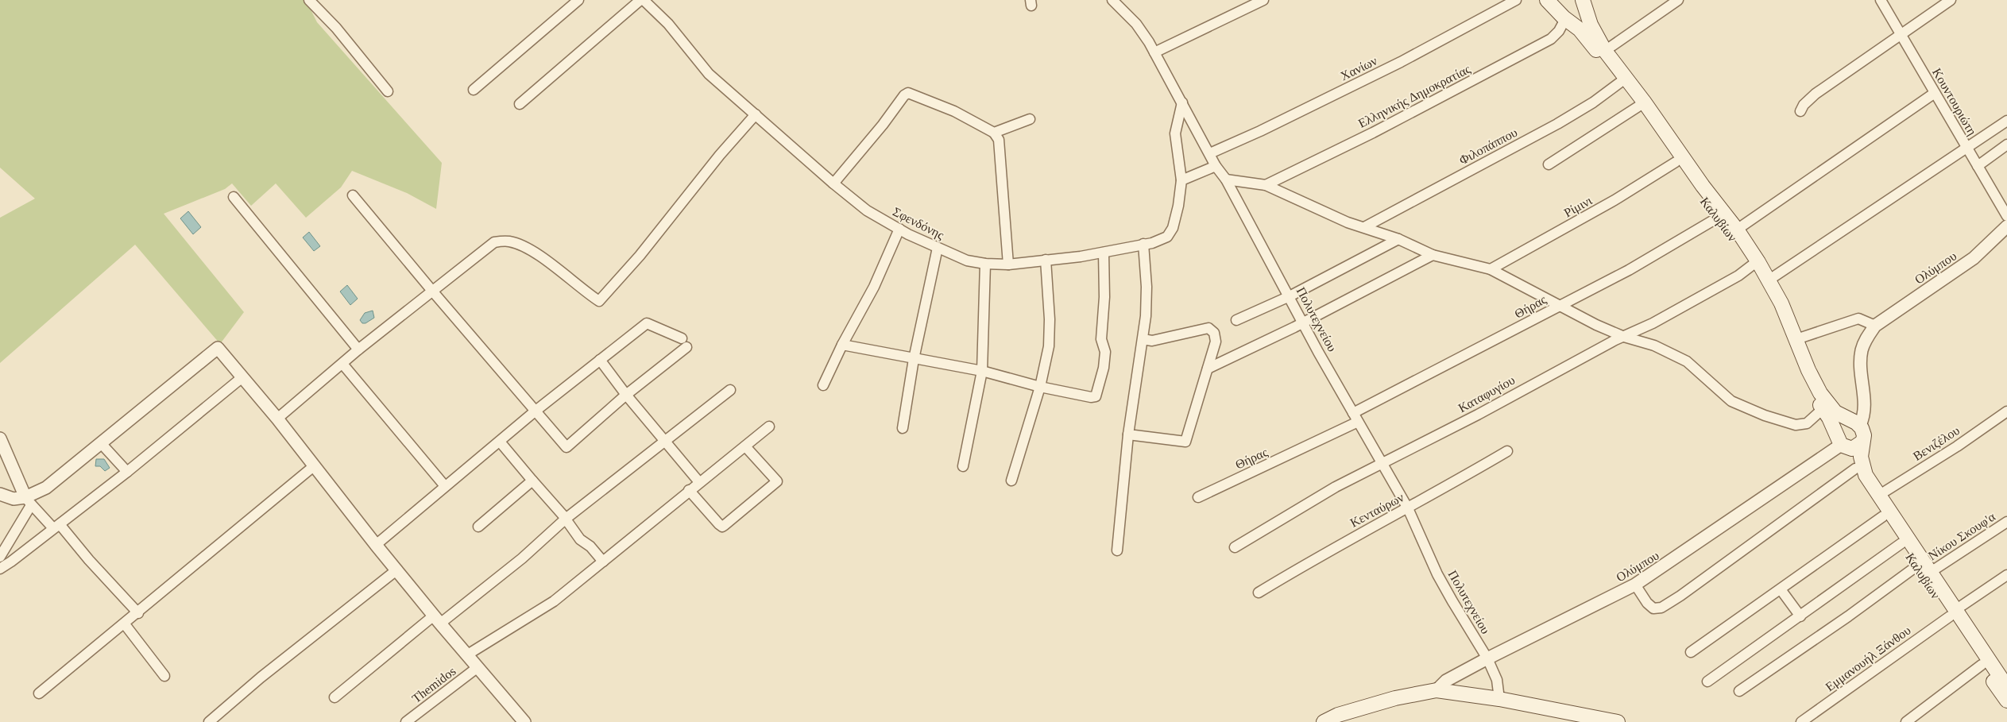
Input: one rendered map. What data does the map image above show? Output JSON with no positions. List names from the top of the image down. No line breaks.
{"streets":{"main road":["Καλυβίων"],"street":["Χανίων","Ελληνικής Δημοκρατίας","Κουντουριώτη","Φιλοπάππου","Ρίμινι","Σφενδόνης","Ολύμπου","Θήρας","Πολυτεχνείου","Καταφυγίου","Βενιζέλου","Κενταύρων","Νίκου Σκουφ'α","Εμμανουήλ Ξάνθου","Themidos"]},"crossings":[["Χανίων","Πολυτεχνείου"],["Ελληνικής Δημοκρατίας","Καλυβίων"],["Φιλοπάππου","Καλυβίων"],["Ρίμινι","Καλυβίων"],["Καλυβίων","Ολύμπου"],["Καλυβίων","Θήρας"],["Καλυβίων","Καταφυγίου"],["Καλυβίων","Βενιζέλου"],["Καλυβίων","Νίκου Σκουφ'α"],["Καλυβίων","Εμμανουήλ Ξάνθου"],["Σφενδόνης","Πολυτεχνείου"],["Ολύμπου","Πολυτεχνείου"],["Θήρας","Πολυτεχνείου"],["Πολυτεχνείου","Καταφυγίου"],["Πολυτεχνείου","Κενταύρων"]]}
